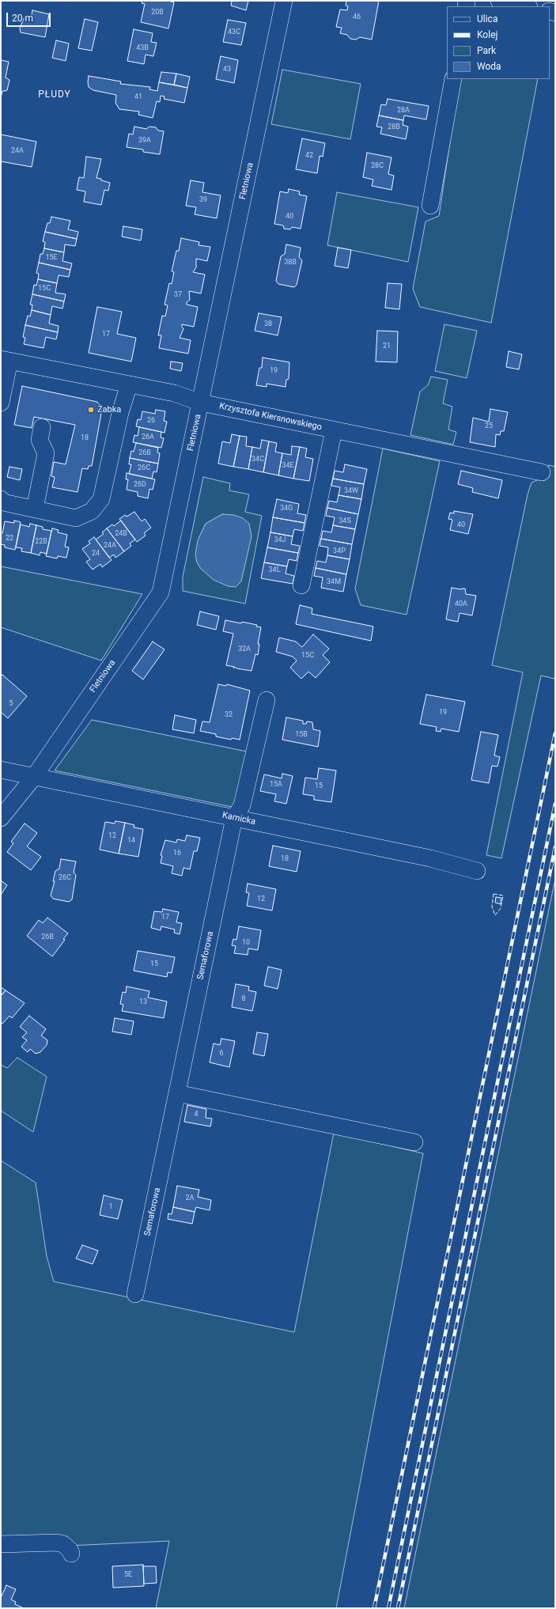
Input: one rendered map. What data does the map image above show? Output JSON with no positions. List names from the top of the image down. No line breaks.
{"streets":{"street":["Fletniowa","Krzysztofa Kiersnowskiego","Karnicka","Semaforowa"]},"crossings":[["Fletniowa","Krzysztofa Kiersnowskiego"],["Fletniowa","Karnicka"],["Karnicka","Semaforowa"]],"districts":["PŁUDY"],"places":["Żabka"],"house_numbers":["20B","46","43C","43B","43","41","28A","28B","39A","24A","42","28C","39","40","15E","38B","15C","37","38","17","21","19","26","25","26A","18","26B","34C","34E","26C","26D","34W","34G","34S","40","24B","22","34J","22B","24A","34P","24","34L","34M","40A","32A","15C","5","19","32","15B","15A","15","12","14","16","18","26C","12","17","26B","10","15","8","13","6","4","2A","1","5E"],"legend":["Ulica","Kolej","Park","Woda"],"scale_bar":"20 m"}
